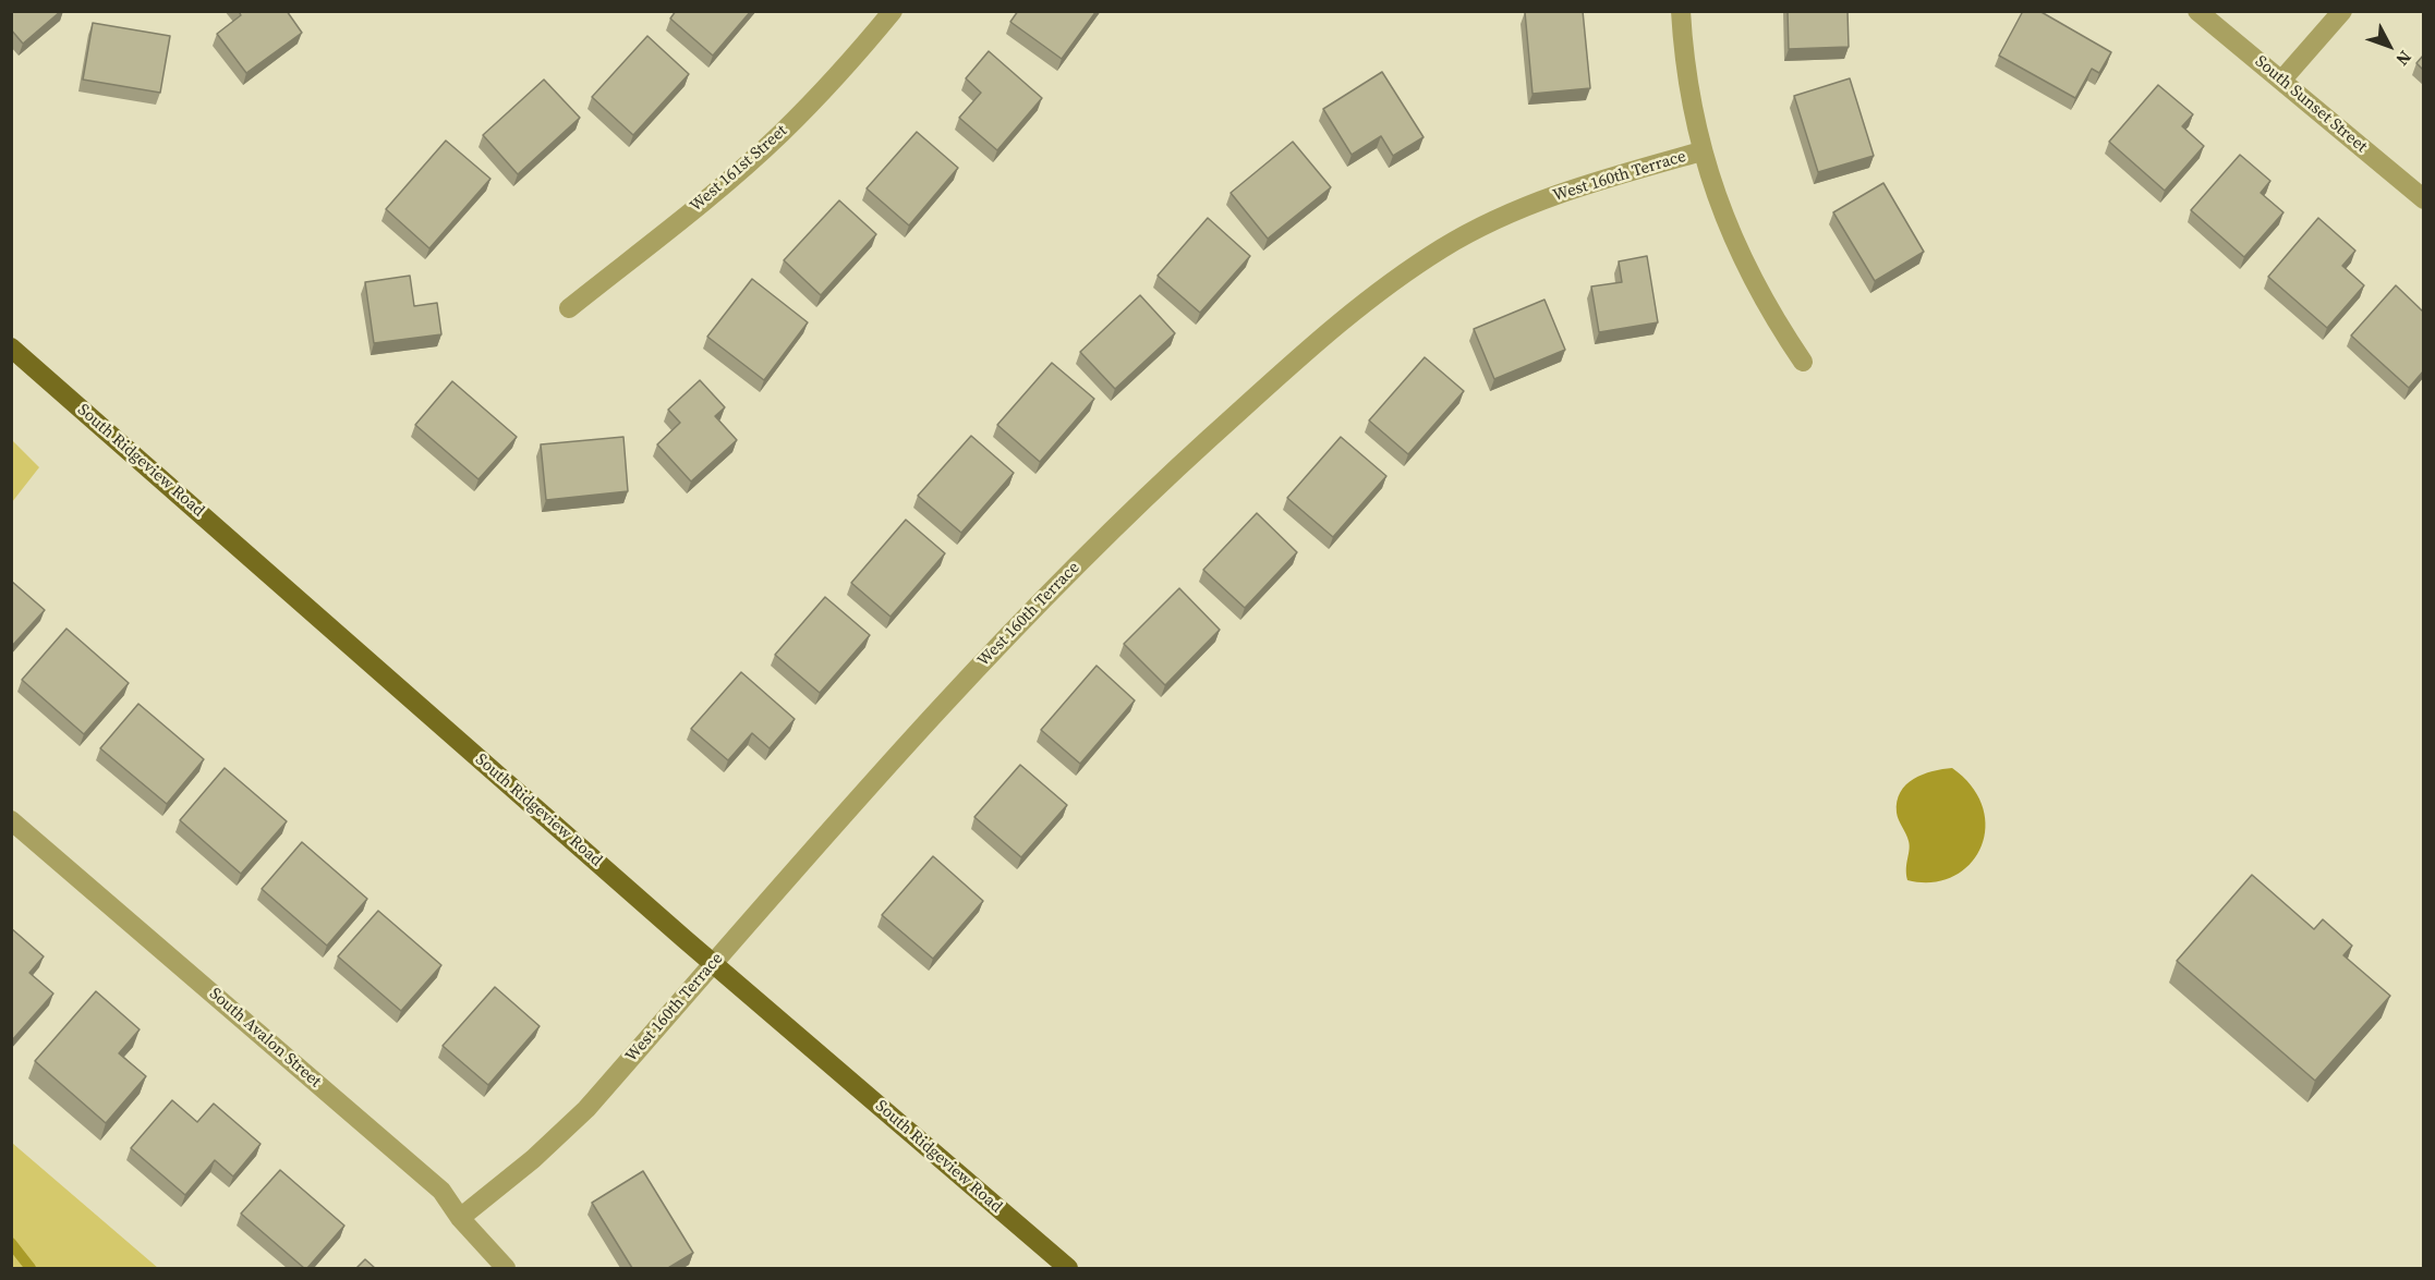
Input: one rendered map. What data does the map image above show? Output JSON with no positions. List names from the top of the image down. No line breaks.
{"streets":{"main road":["South Ridgeview Road"],"street":["South Sunset Street","West 161st Street","West 160th Terrace","South Avalon Street"]},"crossings":[["West 160th Terrace","South Ridgeview Road"],["West 160th Terrace","South Avalon Street"]],"north":"bottom right"}
